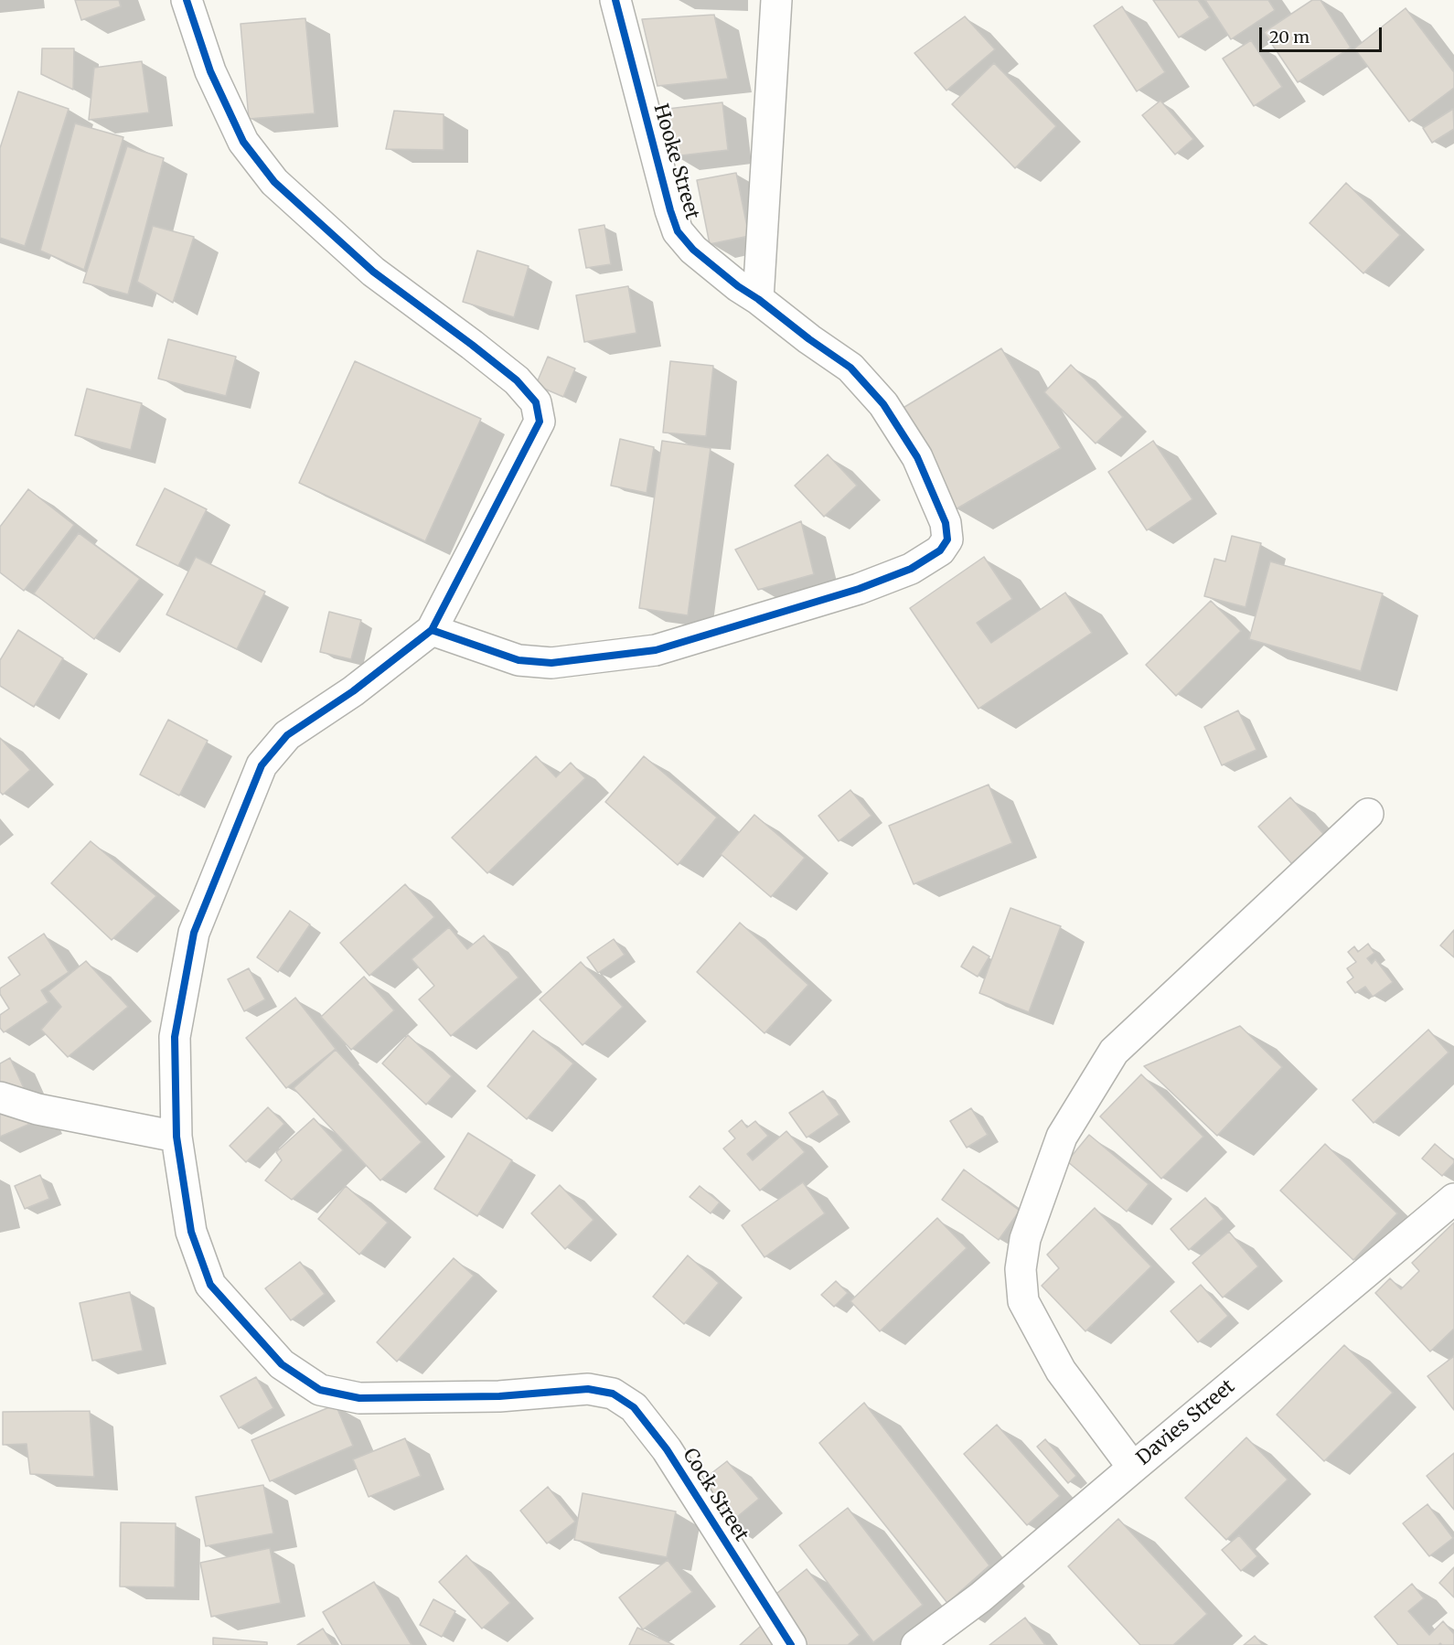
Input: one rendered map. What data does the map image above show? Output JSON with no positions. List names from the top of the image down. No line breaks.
{"streets":{"street":["Hooke Street","Davies Street","Cock Street"]},"crossings":[["Hooke Street","Cock Street"]],"scale_bar":"20 m"}
